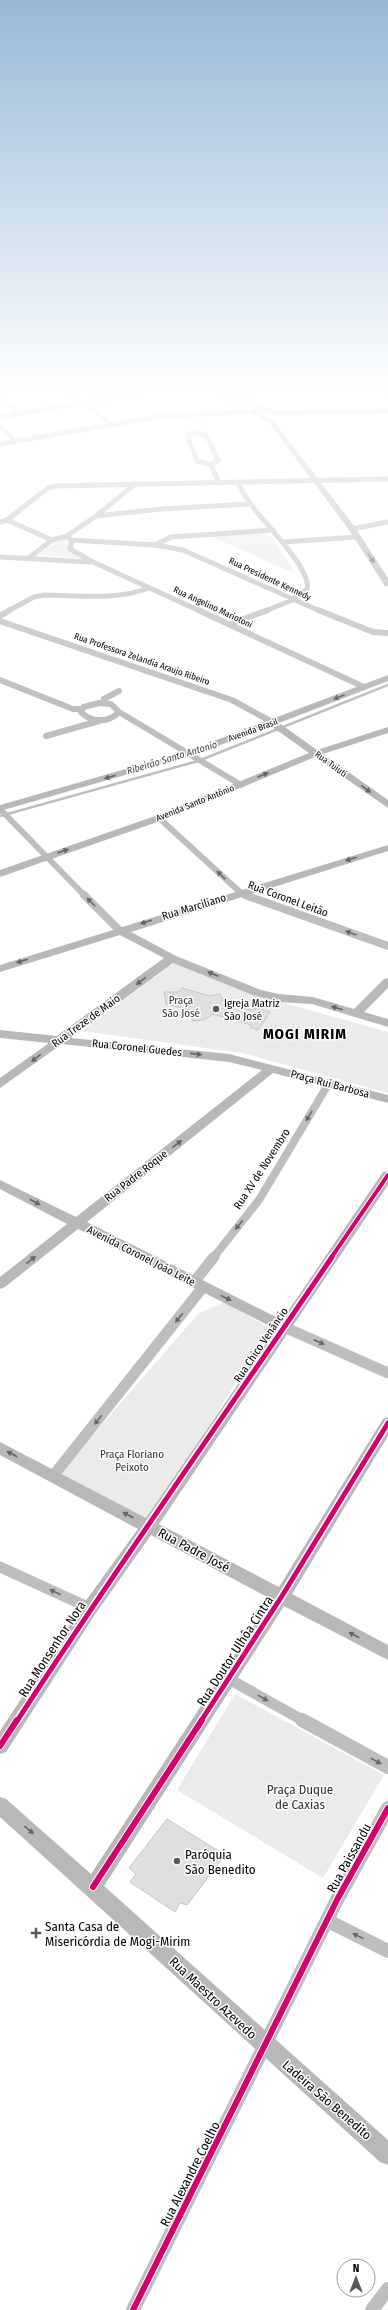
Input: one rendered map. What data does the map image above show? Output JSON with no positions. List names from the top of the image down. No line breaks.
{"streets":{"street":["Rua Presidente Kennedy","Rua Angelino Mariotoni","Rua Professora Zelandia Araujo Ribeiro","Avenida Brasil","Rua Tuiuti","Avenida Santo Antônio","Rua Coronel Leitão","Rua Marciliano","Rua Treze de Maio","Rua Coronel Guedes","Praça Rui Barbosa","Rua XV de Novembro","Rua Padre Roque","Avenida Coronel João Leite","Rua Chico Venâncio","Rua Padre José","Rua Monsenhor Nora","Rua Doutor Ulhôa Cintra","Rua Paissandu","Rua Maestro Azevedo","Ladeira São Benedito","Rua Alexandre Coelho"]},"crossings":[["Rua Presidente Kennedy","Rua Angelino Mariotoni"],["Rua Angelino Mariotoni","Avenida Brasil"],["Rua Professora Zelandia Araujo Ribeiro","Avenida Brasil"],["Rua Professora Zelandia Araujo Ribeiro","Rua Tuiuti"],["Avenida Brasil","Rua Tuiuti"],["Rua Tuiuti","Avenida Santo Antônio"],["Avenida Santo Antônio","Rua Coronel Leitão"],["Rua Coronel Leitão","Rua Marciliano"],["Rua Treze de Maio","Rua Coronel Guedes"],["Rua Coronel Guedes","Praça Rui Barbosa"],["Rua Coronel Guedes","Rua Padre Roque"],["Praça Rui Barbosa","Rua XV de Novembro"],["Praça Rui Barbosa","Rua Padre Roque"],["Rua XV de Novembro","Avenida Coronel João Leite"],["Rua Padre Roque","Avenida Coronel João Leite"],["Avenida Coronel João Leite","Rua Chico Venâncio"],["Rua Chico Venâncio","Rua Padre José"],["Rua Chico Venâncio","Rua Monsenhor Nora"],["Rua Padre José","Rua Monsenhor Nora"],["Rua Padre José","Rua Doutor Ulhôa Cintra"],["Rua Doutor Ulhôa Cintra","Rua Maestro Azevedo"],["Rua Paissandu","Rua Maestro Azevedo"],["Rua Paissandu","Ladeira São Benedito"],["Rua Paissandu","Rua Alexandre Coelho"],["Rua Maestro Azevedo","Ladeira São Benedito"],["Rua Maestro Azevedo","Rua Alexandre Coelho"],["Ladeira São Benedito","Rua Alexandre Coelho"]],"one_way":["Rua Tuiuti","Rua Marciliano","Rua Treze de Maio","Rua XV de Novembro","Rua Padre Roque","Avenida Coronel João Leite"],"districts":["MOGI MIRIM"],"water":["Ribeirão Santo Antonio"],"parks":["Praça São José","Praça Floriano Peixoto","Praça Duque de Caxias"],"places":{"other":["Igreja Matriz São José","Paróquia São Benedito"],"health":["Santa Casa de Misericórdia de Mogi-Mirim"]},"north":"top"}
